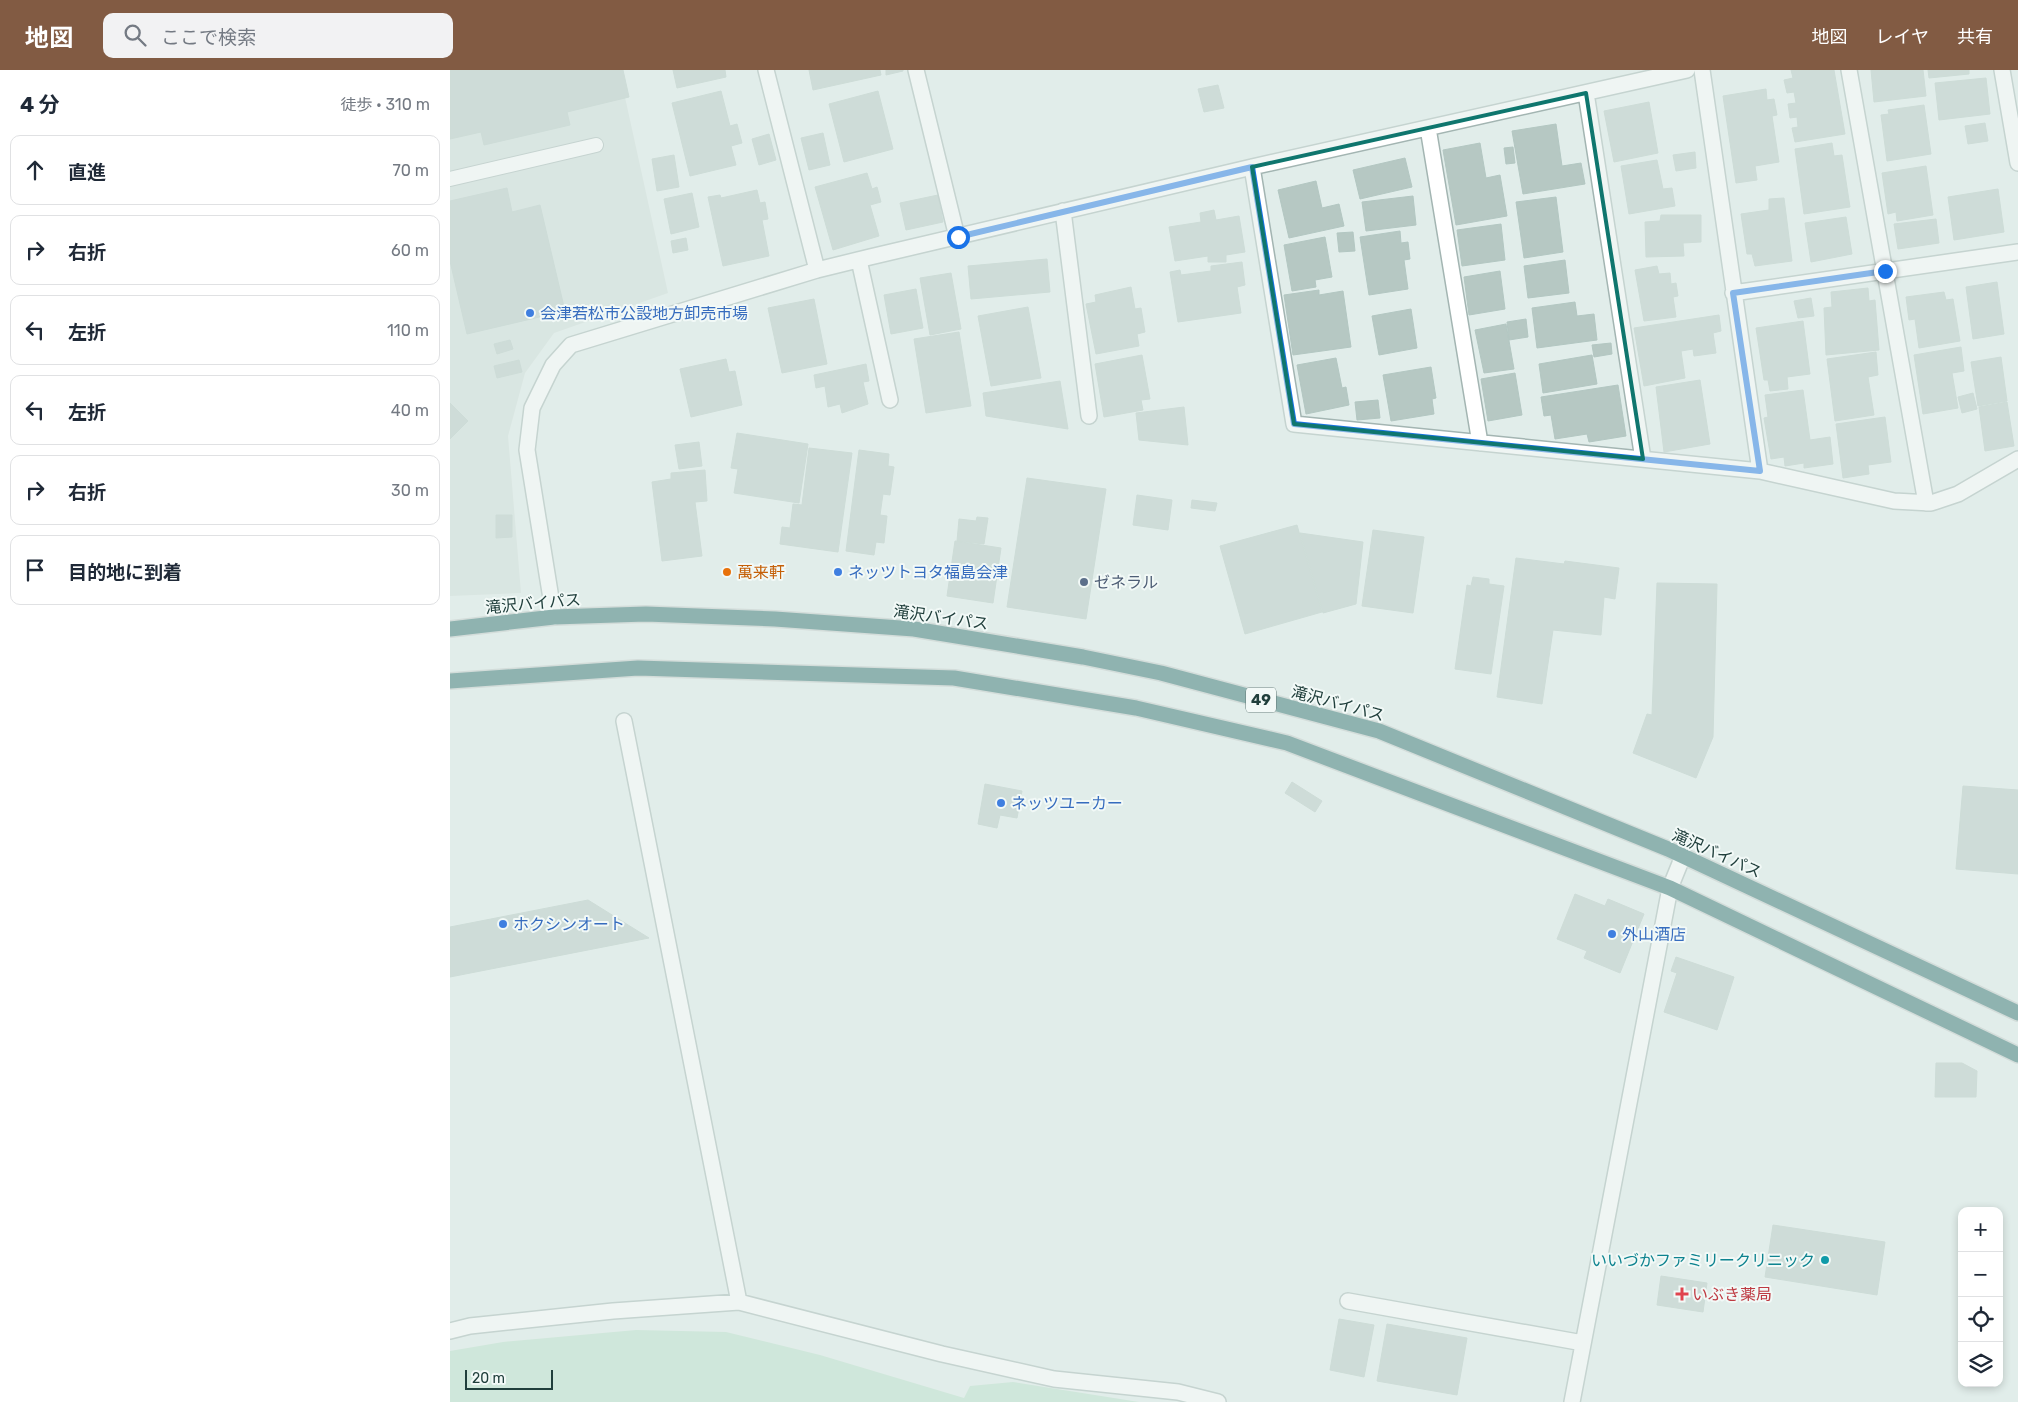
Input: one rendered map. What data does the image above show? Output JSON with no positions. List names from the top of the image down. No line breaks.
{"streets":{"highway":["滝沢バイパス","49"]},"places":{"other":["会津若松市公設地方卸売市場","萬来軒","ネッツトヨタ福島会津","ゼネラル","ネッツユーカー","ホクシンオート","外山酒店","いいづかファミリークリニック"],"health":["いぶき薬局"]},"scale_bar":"20 m","page":{"header":"地図","search":"ここで検索","nav":["地図","レイヤ","共有"],"heading":["4 分","徒歩 · 310 m"],"list":[["直進","70 m"],["右折","60 m"],["左折","110 m"],["左折","40 m"],["右折","30 m"],"目的地に到着"],"map_buttons":["+","−"],"scale":"20 m"}}
